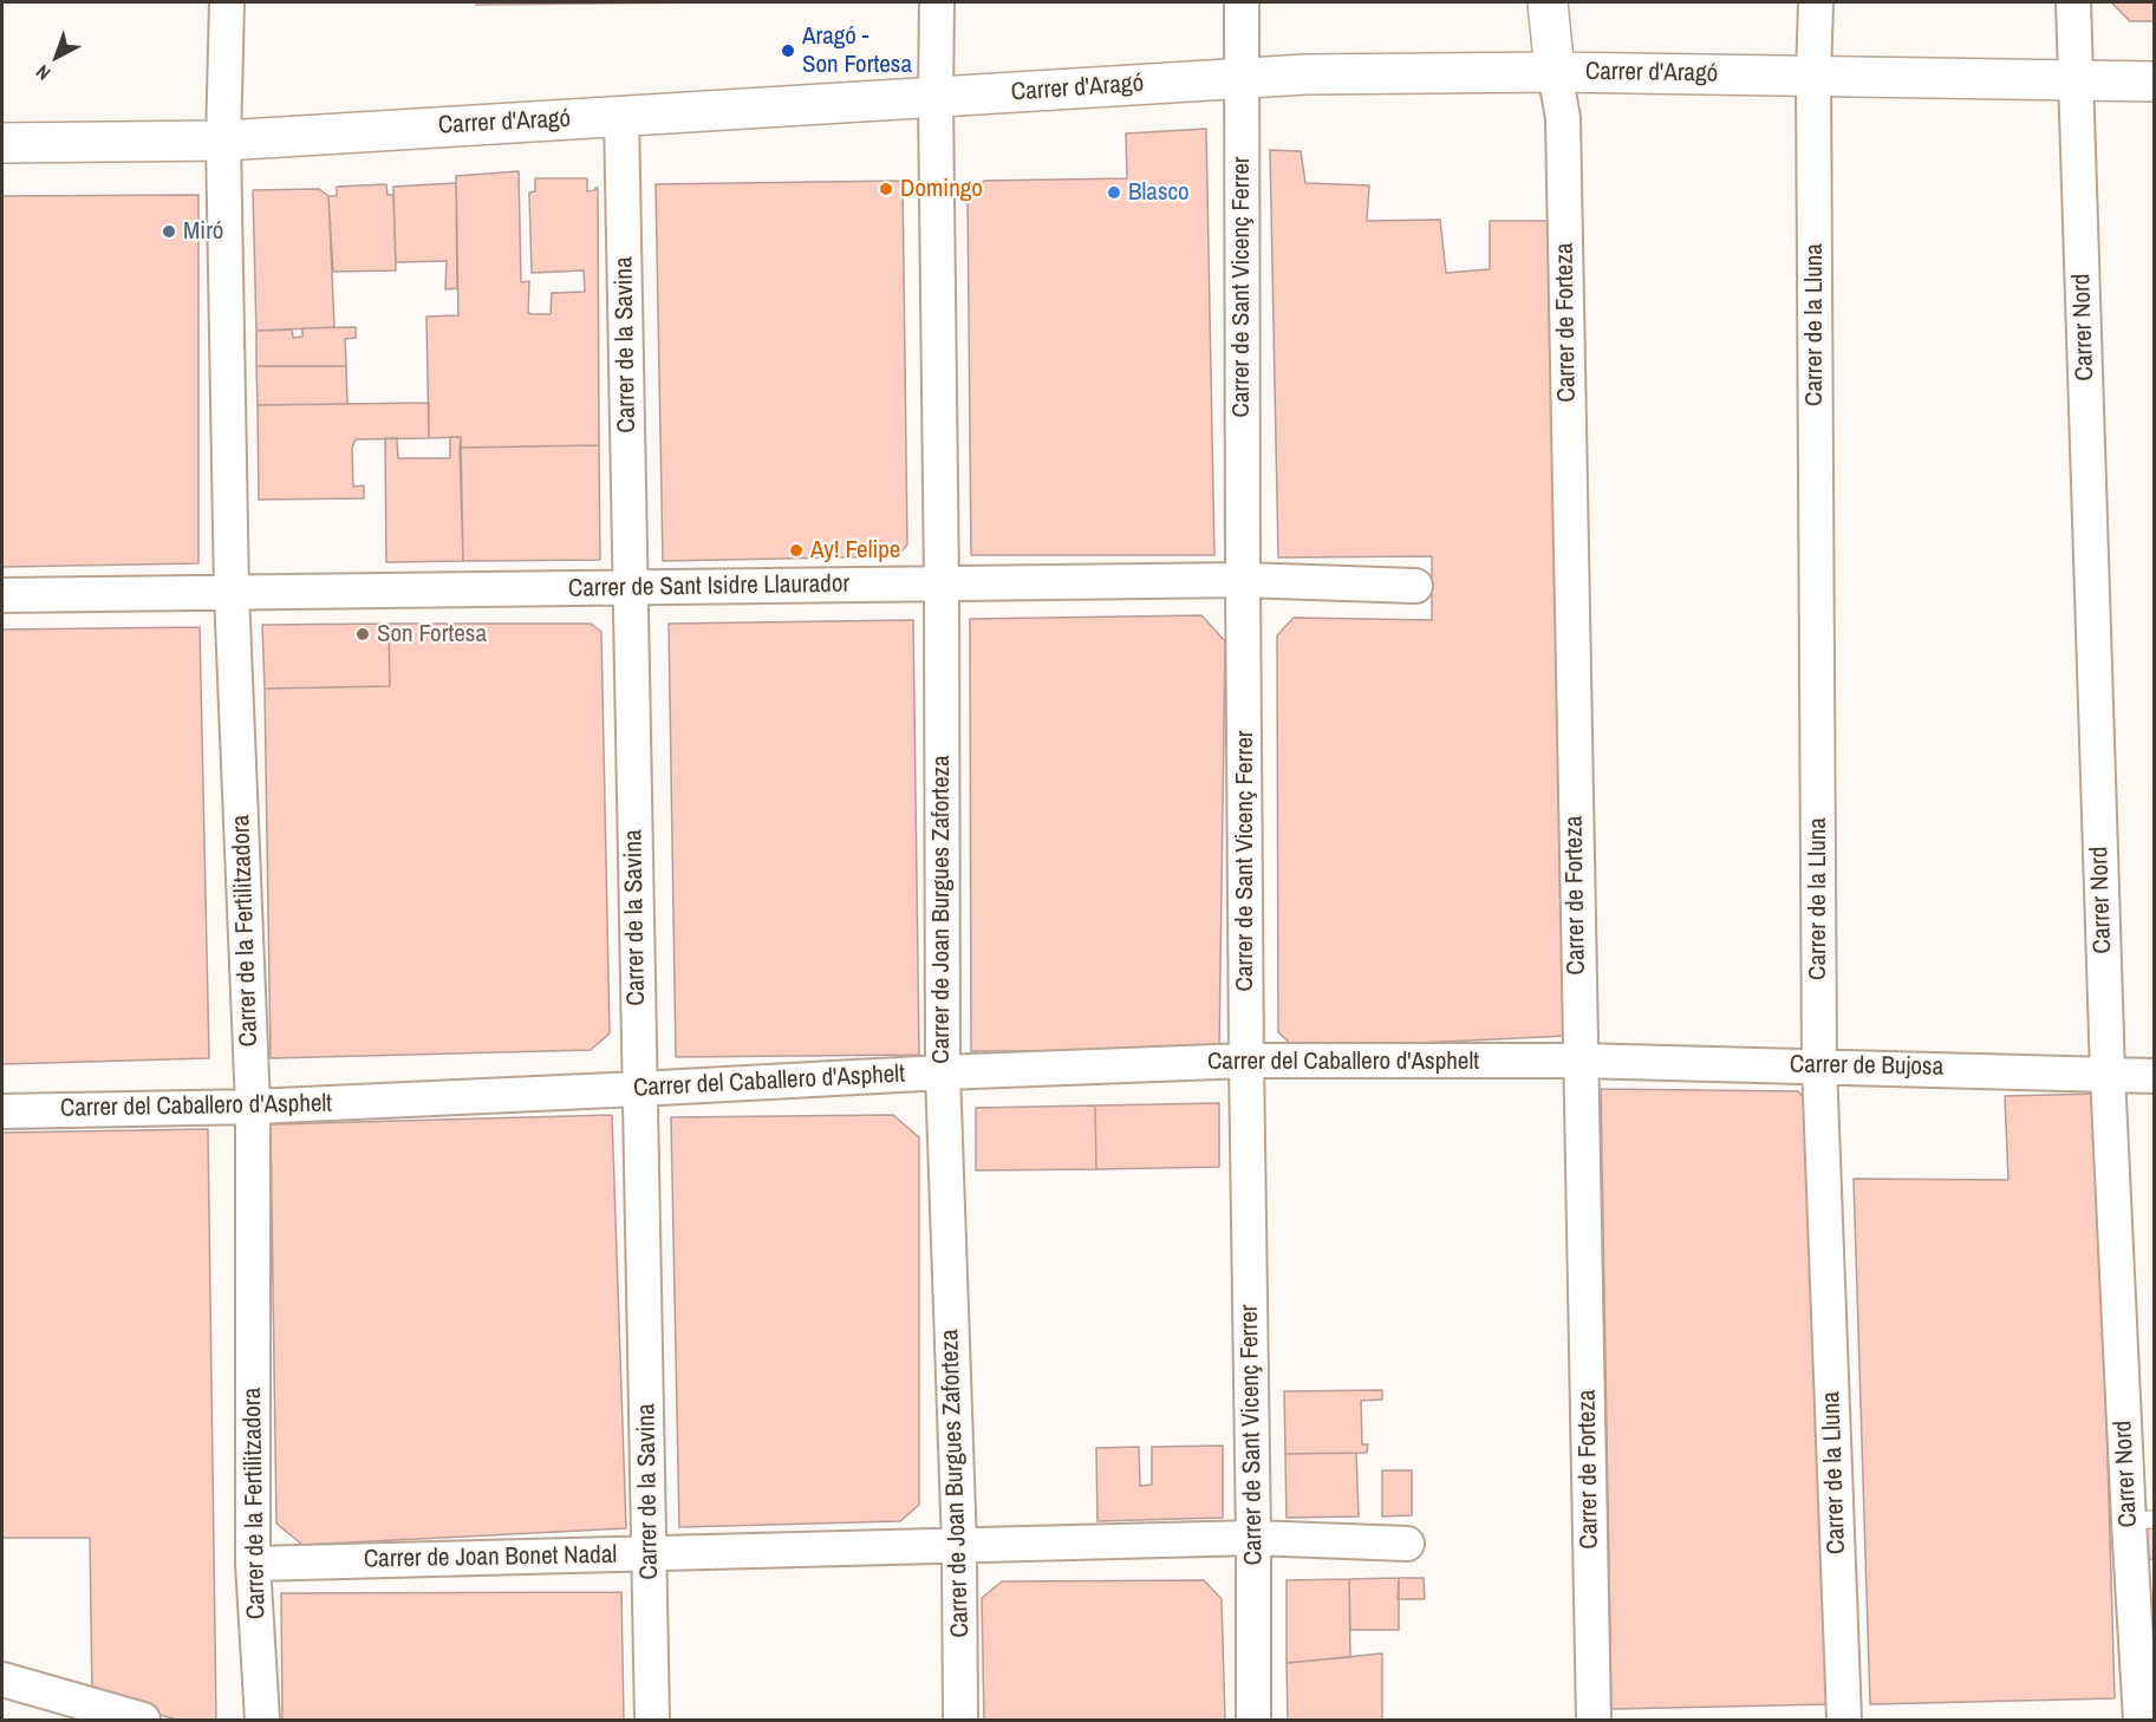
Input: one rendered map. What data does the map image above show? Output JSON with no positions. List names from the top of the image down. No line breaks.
{"streets":{"main road":["Carrer d'Aragó"],"street":["Carrer de Sant Vicenç Ferrer","Carrer de Forteza","Carrer de la Lluna","Carrer Nord","Carrer de la Savina","Carrer de Sant Isidre Llaurador","Carrer de Joan Burgues Zaforteza","Carrer de la Fertilitzadora","Carrer del Caballero d'Asphelt","Carrer de Bujosa","Carrer de Joan Bonet Nadal"]},"crossings":[["Carrer d'Aragó","Carrer de Sant Vicenç Ferrer"],["Carrer d'Aragó","Carrer de Forteza"],["Carrer d'Aragó","Carrer de la Lluna"],["Carrer d'Aragó","Carrer Nord"],["Carrer d'Aragó","Carrer de la Savina"],["Carrer d'Aragó","Carrer de Joan Burgues Zaforteza"],["Carrer d'Aragó","Carrer de la Fertilitzadora"],["Carrer de Sant Vicenç Ferrer","Carrer de Sant Isidre Llaurador"],["Carrer de Sant Vicenç Ferrer","Carrer del Caballero d'Asphelt"],["Carrer de Sant Vicenç Ferrer","Carrer de Joan Bonet Nadal"],["Carrer de Forteza","Carrer del Caballero d'Asphelt"],["Carrer de Forteza","Carrer de Bujosa"],["Carrer de la Lluna","Carrer de Bujosa"],["Carrer Nord","Carrer de Bujosa"],["Carrer de la Savina","Carrer de Sant Isidre Llaurador"],["Carrer de la Savina","Carrer del Caballero d'Asphelt"],["Carrer de la Savina","Carrer de Joan Bonet Nadal"],["Carrer de Sant Isidre Llaurador","Carrer de Joan Burgues Zaforteza"],["Carrer de Sant Isidre Llaurador","Carrer de la Fertilitzadora"],["Carrer de Joan Burgues Zaforteza","Carrer del Caballero d'Asphelt"],["Carrer de Joan Burgues Zaforteza","Carrer de Joan Bonet Nadal"],["Carrer de la Fertilitzadora","Carrer del Caballero d'Asphelt"],["Carrer de la Fertilitzadora","Carrer de Joan Bonet Nadal"],["Carrer del Caballero d'Asphelt","Carrer de Bujosa"]],"places":["Aragó - Son Fortesa","Domingo","Blasco","Miró","Ay! Felipe","Son Fortesa"],"north":"bottom left"}
